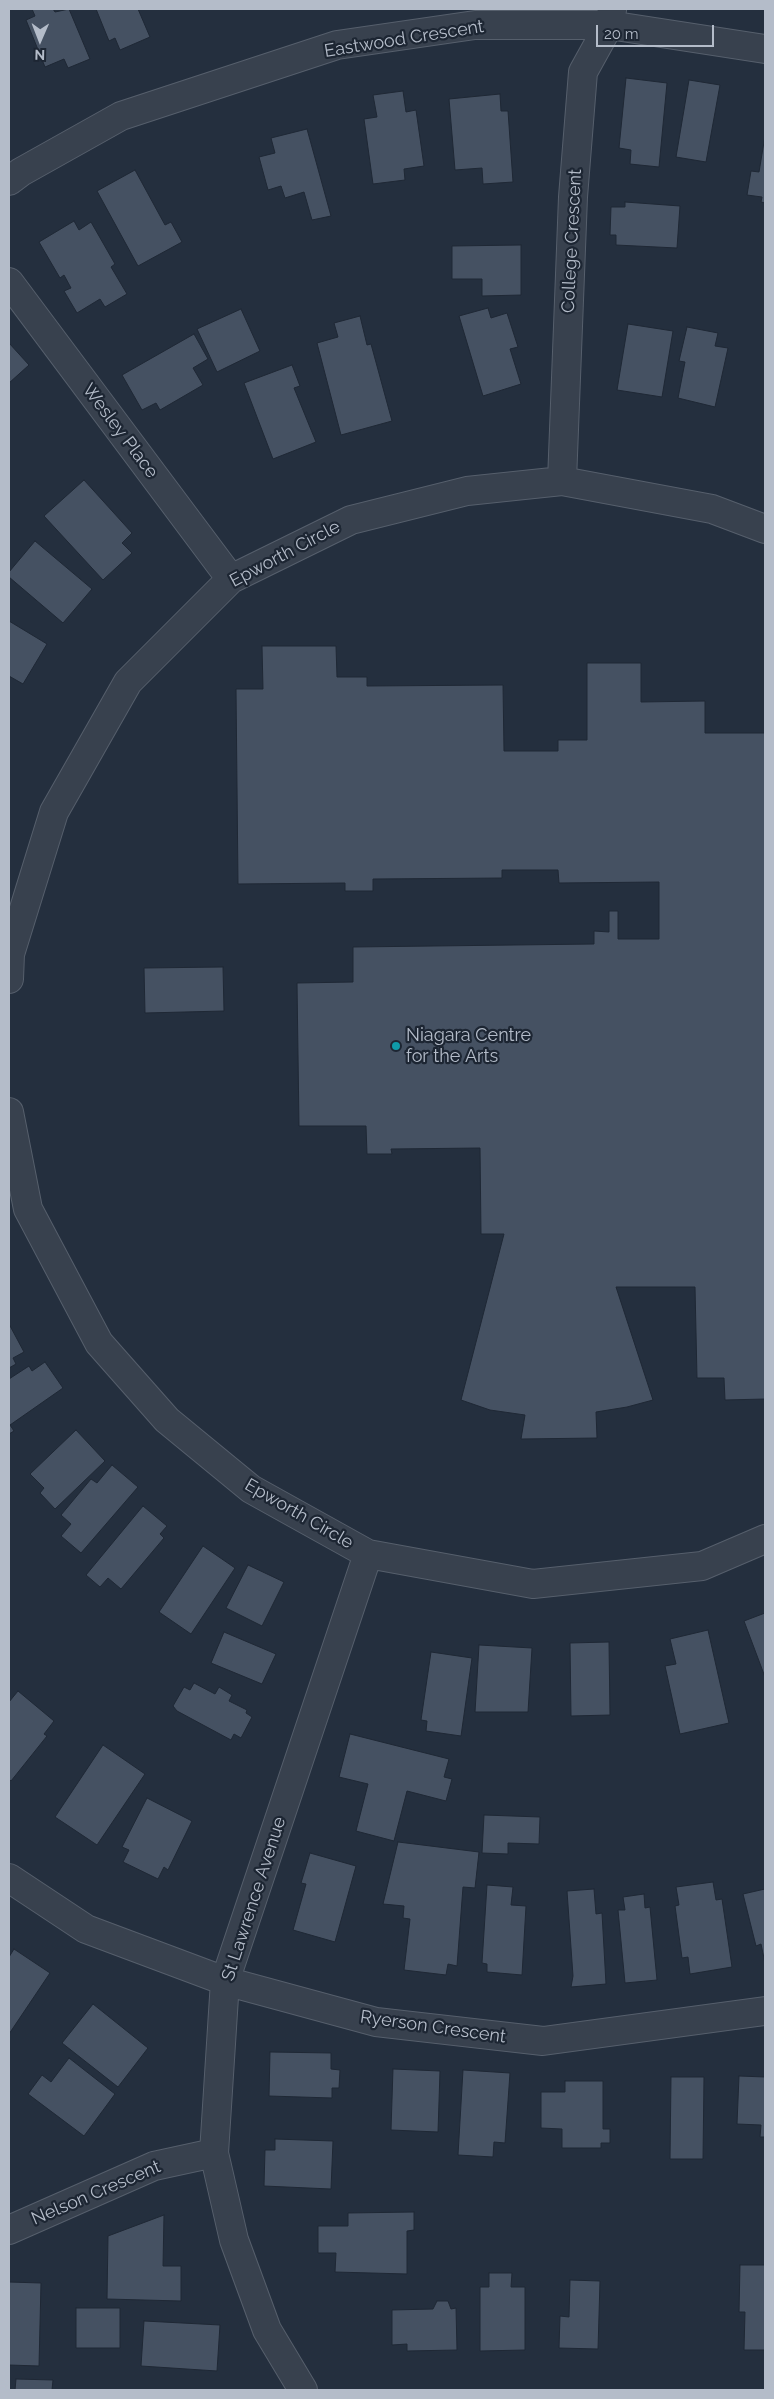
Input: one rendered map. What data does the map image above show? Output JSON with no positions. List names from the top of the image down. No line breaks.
{"streets":{"street":["Eastwood Crescent","College Crescent","Wesley Place","Epworth Circle","St Lawrence Avenue","Ryerson Crescent","Nelson Crescent"]},"crossings":[["Eastwood Crescent","College Crescent"],["College Crescent","Epworth Circle"],["Wesley Place","Epworth Circle"],["Epworth Circle","St Lawrence Avenue"],["St Lawrence Avenue","Ryerson Crescent"],["St Lawrence Avenue","Nelson Crescent"]],"places":["Niagara Centre for the Arts"],"scale_bar":"20 m","north":"bottom"}
